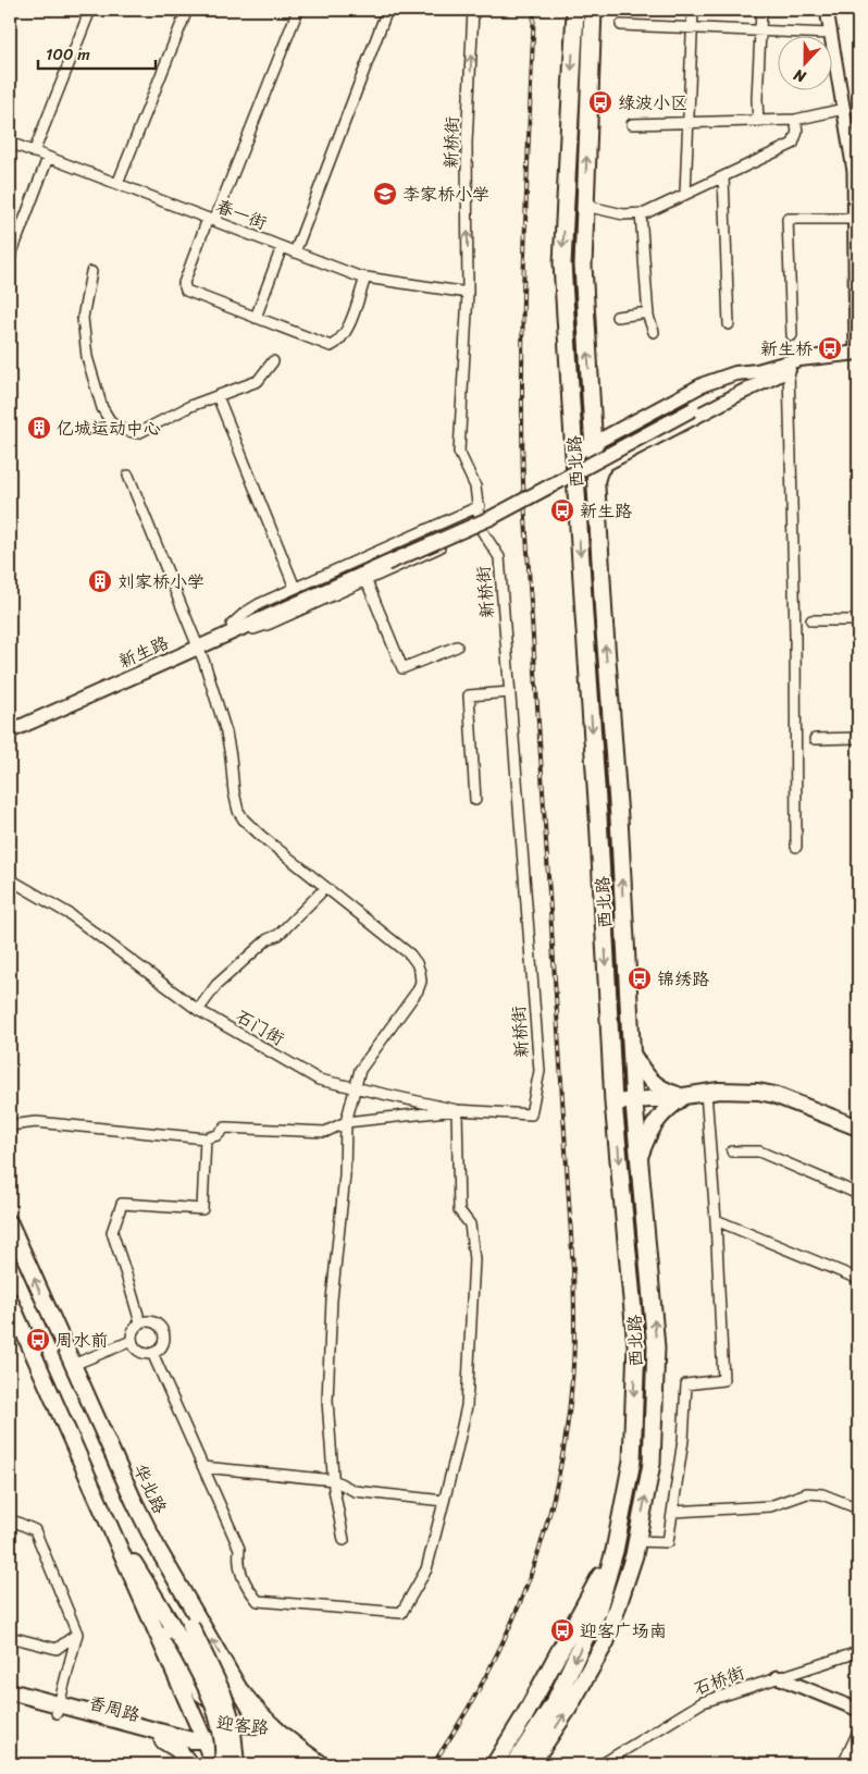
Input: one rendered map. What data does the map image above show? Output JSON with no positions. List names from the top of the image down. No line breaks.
{"streets":{"highway":["西北路","迎客路"],"main road":["新生路","华北路","香周路"],"street":["新桥街","春一街","石门街","石桥街"]},"crossings":[["新桥街","春一街"],["新桥街","石门街"],["华北路","迎客路"],["香周路","迎客路"]],"places":{"bus stop":["绿波小区","新生桥","新生路","锦绣路","周水前","迎客广场南"],"school or university":["李家桥小学"],"building":["亿城运动中心","刘家桥小学"]},"scale_bar":"100 m","north":"bottom"}
